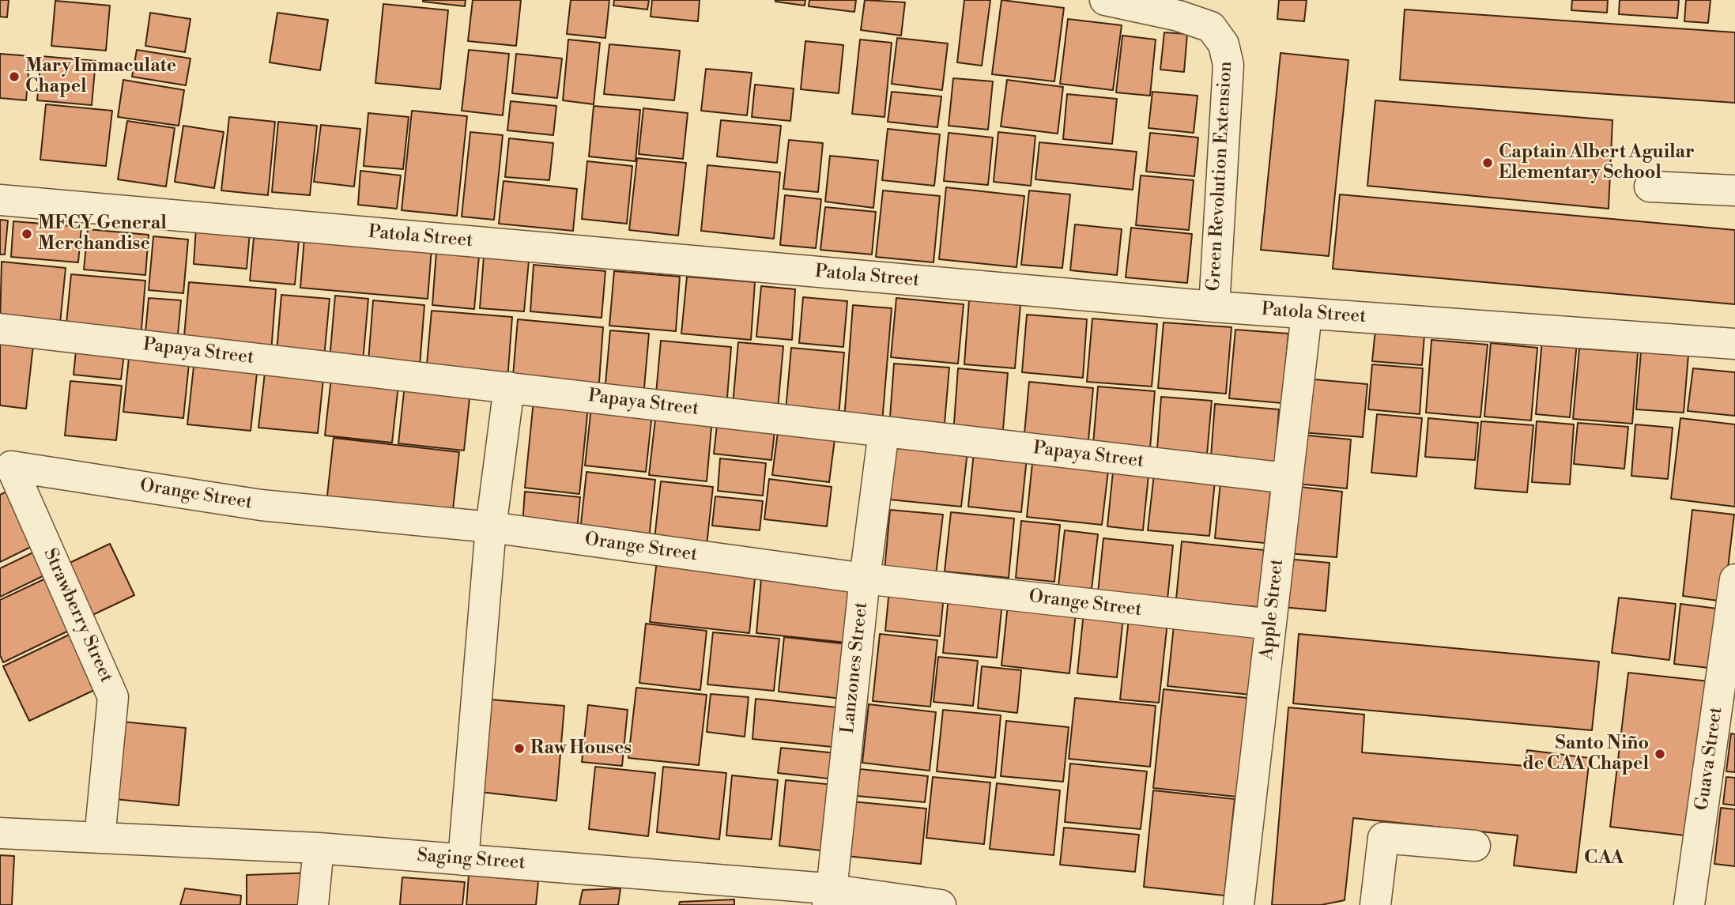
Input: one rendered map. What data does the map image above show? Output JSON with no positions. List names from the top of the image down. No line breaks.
{"streets":{"street":["Green Revolution Extension","Patola Street","Papaya Street","Orange Street","Apple Street","Strawberry Street","Lanzones Street","Guava Street","Saging Street"]},"crossings":[["Green Revolution Extension","Patola Street"],["Patola Street","Apple Street"],["Papaya Street","Apple Street"],["Papaya Street","Lanzones Street"],["Orange Street","Apple Street"],["Orange Street","Strawberry Street"],["Orange Street","Lanzones Street"],["Strawberry Street","Saging Street"],["Lanzones Street","Saging Street"]],"districts":["CAA"],"places":["Mary Immaculate Chapel","Captain Albert Aguilar Elementary School","MFCY General Merchandise","Raw Houses","Santo Niño de CAA Chapel"]}
